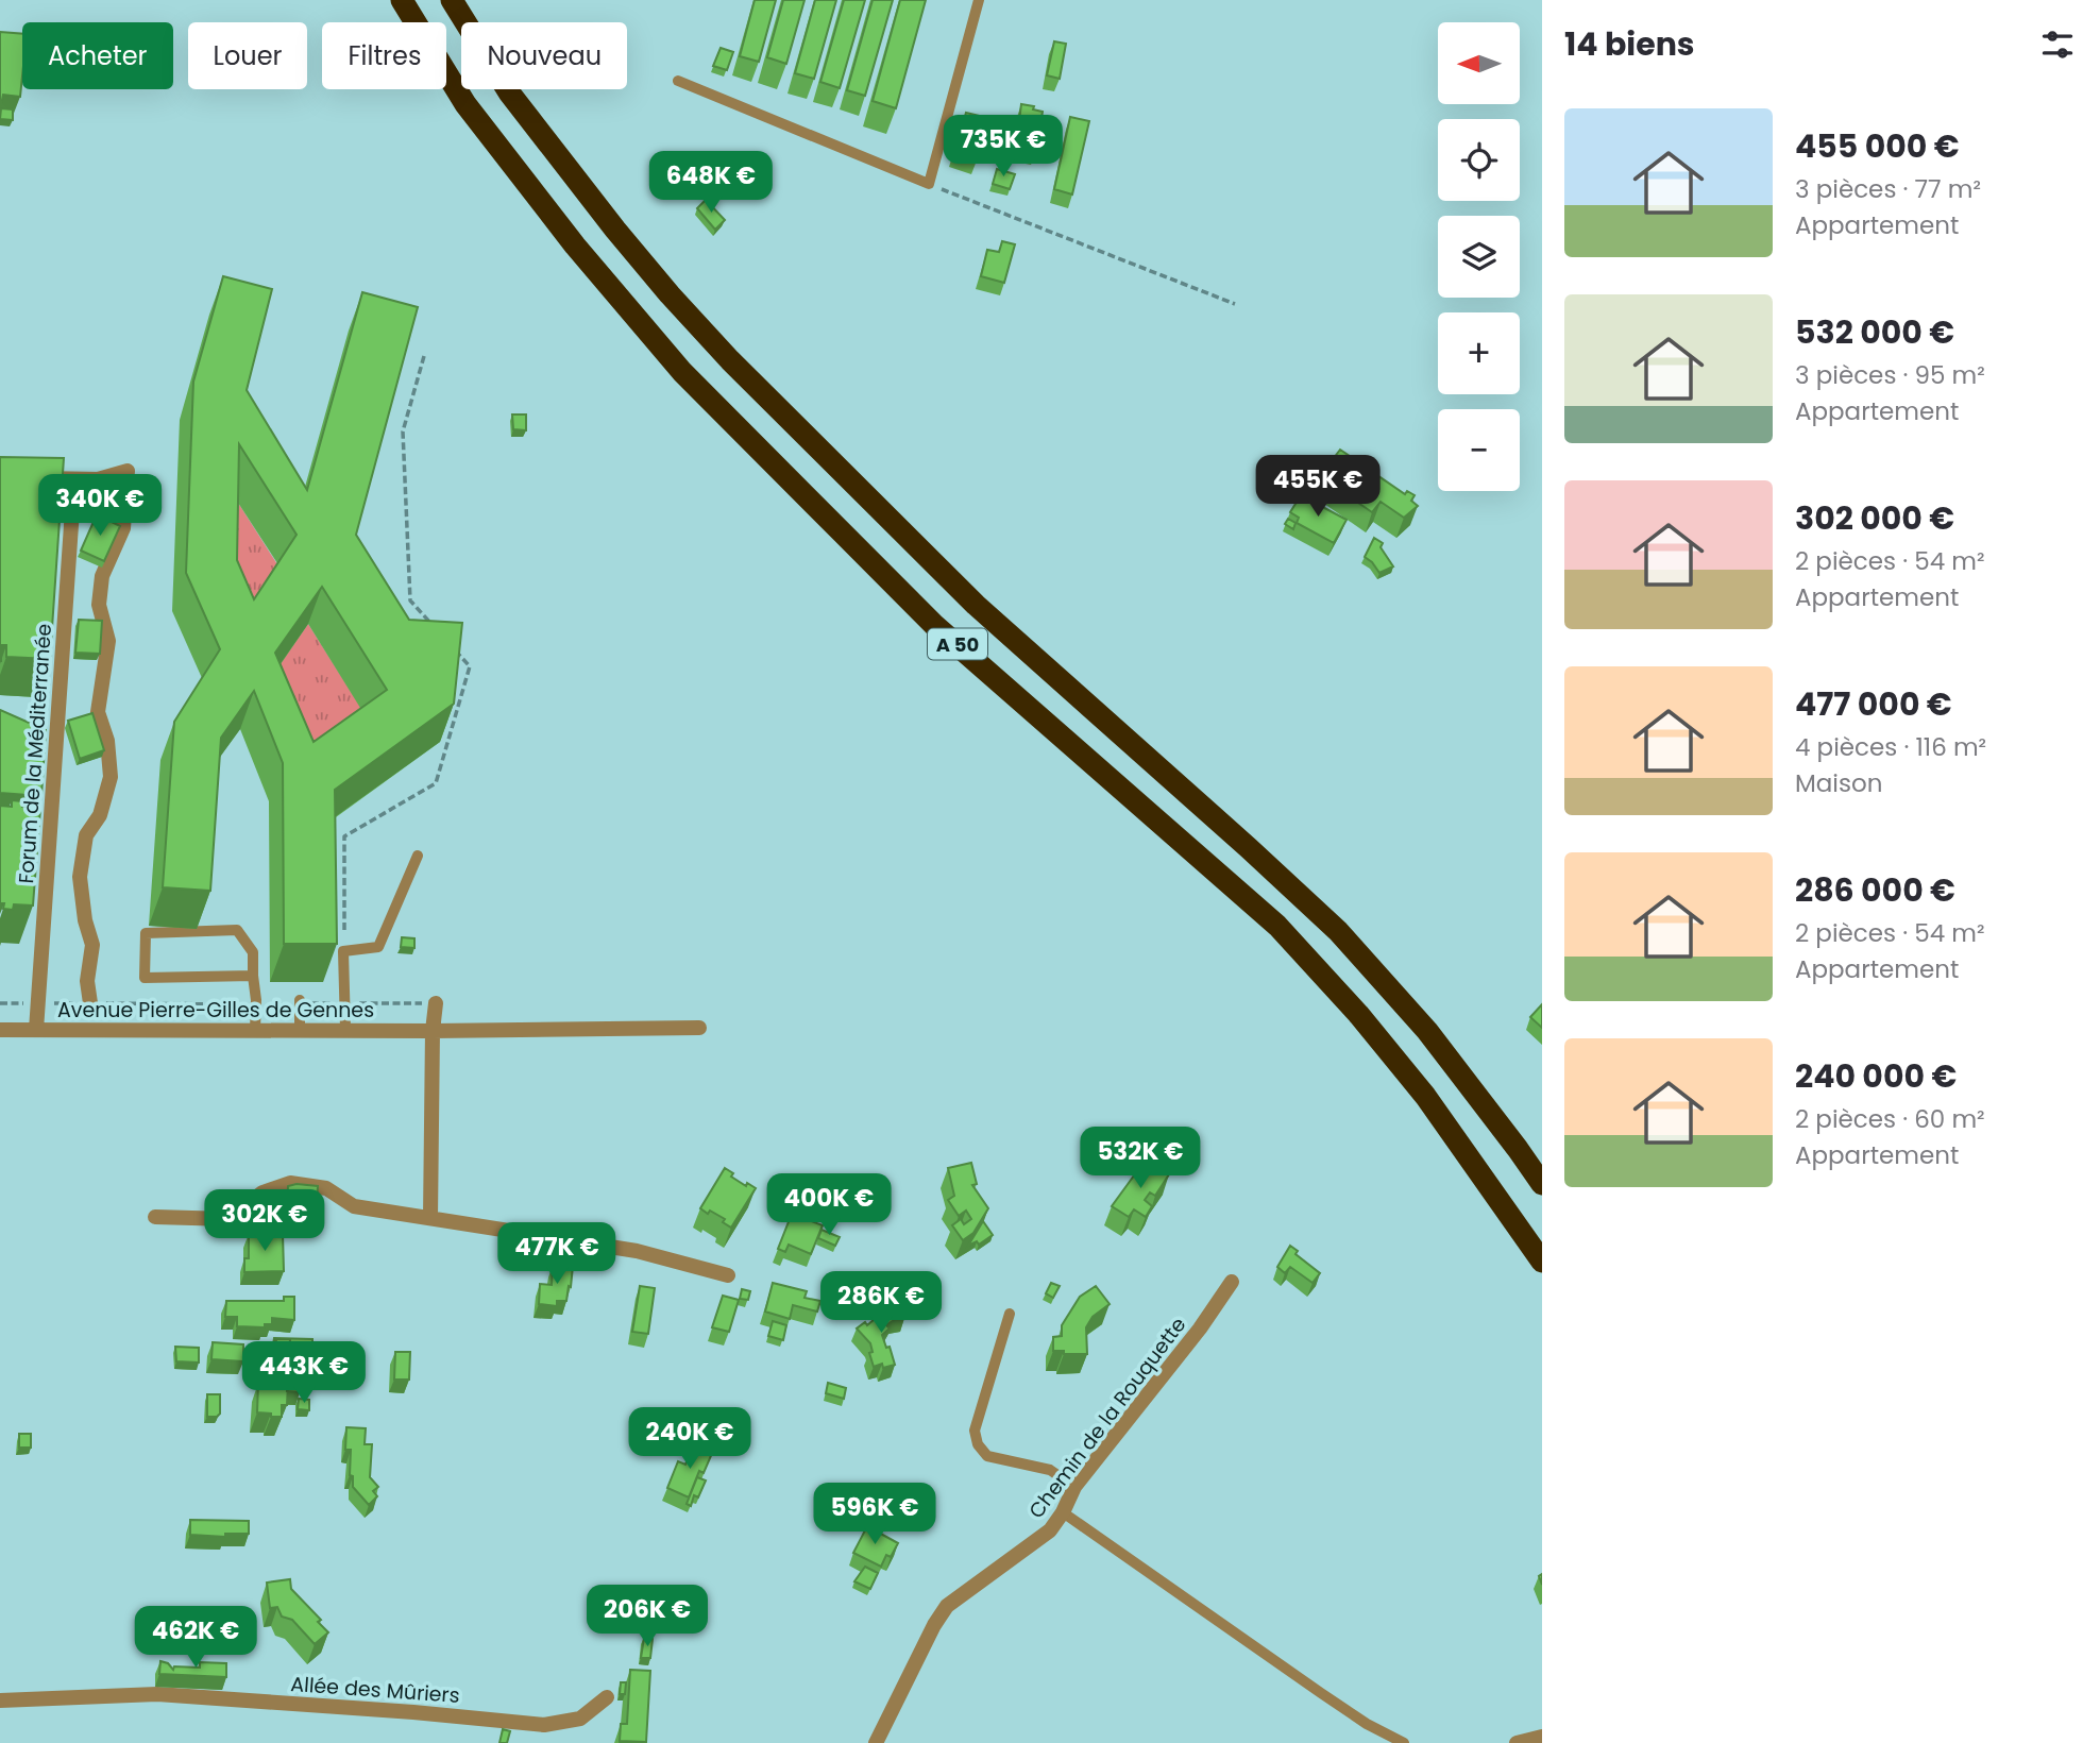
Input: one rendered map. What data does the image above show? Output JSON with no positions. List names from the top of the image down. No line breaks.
{"streets":{"highway":["A 50"],"street":["Forum de la Méditerranée","Avenue Pierre-Gilles de Gennes","Chemin de la Rouquette","Allée des Mûriers"]},"crossings":[["Forum de la Méditerranée","Avenue Pierre-Gilles de Gennes"]],"north":"left","page":{"heading":"14 biens","map_buttons":["+","−"],"chip":["Acheter","Louer","Filtres","Nouveau"],"list":[{"name":"455 000 €","note":"3 pièces · 77 m² · Appartement"},{"name":"532 000 €","note":"3 pièces · 95 m² · Appartement"},{"name":"302 000 €","note":"2 pièces · 54 m² · Appartement"},{"name":"477 000 €","note":"4 pièces · 116 m² · Maison"},{"name":"286 000 €","note":"2 pièces · 54 m² · Appartement"},{"name":"240 000 €","note":"2 pièces · 60 m² · Appartement"}],"price":["735K €","648K €","455K €","340K €","532K €","400K €","302K €","477K €","286K €","443K €","240K €","596K €","206K €","462K €"]}}
